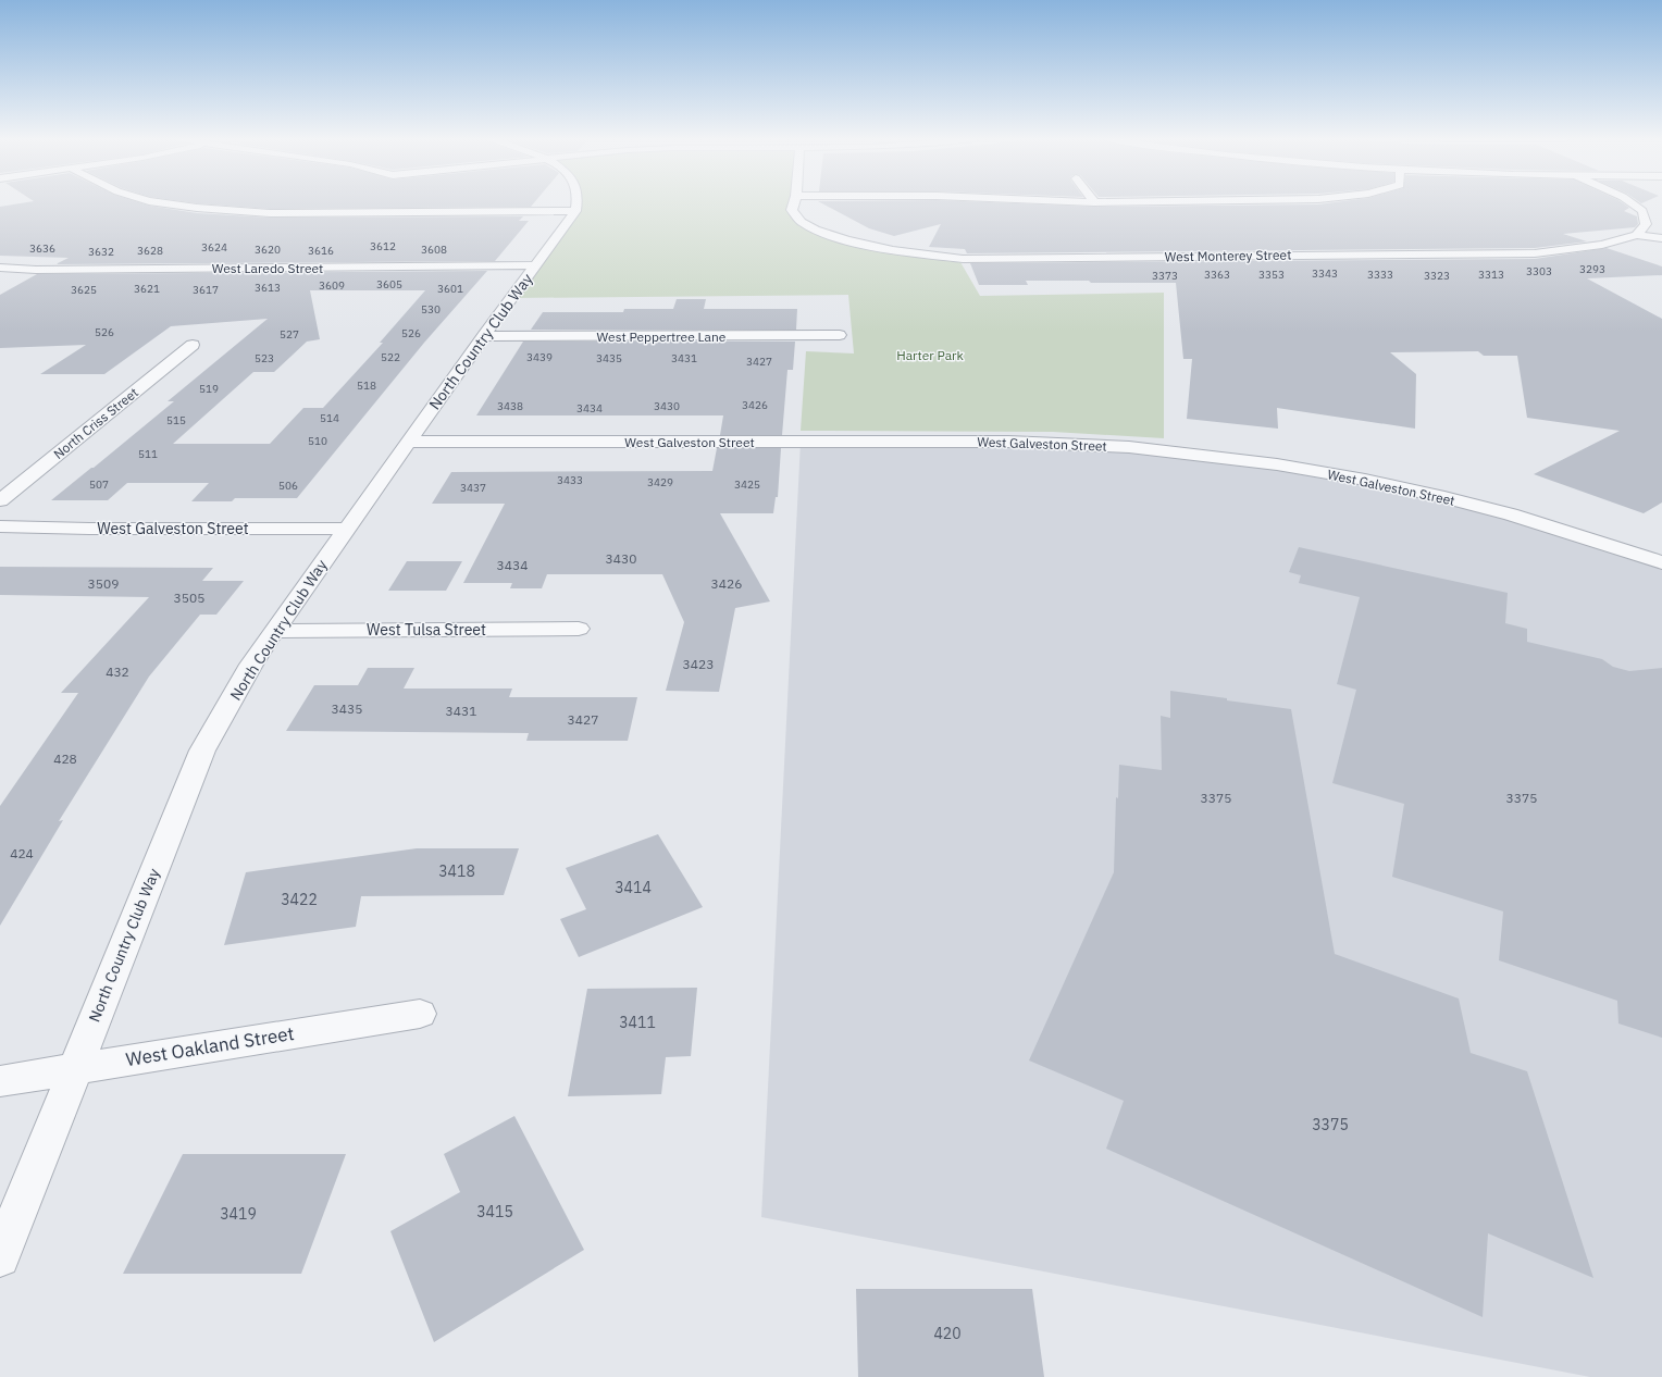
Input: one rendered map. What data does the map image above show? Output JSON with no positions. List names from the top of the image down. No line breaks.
{"streets":{"street":["West Monterey Street","West Laredo Street","West Peppertree Lane","North Country Club Way","North Criss Street","West Galveston Street","West Tulsa Street","West Oakland Street"]},"crossings":[["West Laredo Street","North Country Club Way"],["West Peppertree Lane","North Country Club Way"],["North Country Club Way","West Galveston Street"],["North Country Club Way","West Tulsa Street"],["North Country Club Way","West Oakland Street"]],"parks":["Harter Park"],"house_numbers":["3612","3624","3636","3620","3608","3628","3616","3632","3293","3303","3343","3363","3353","3333","3313","3373","3323","3605","3609","3613","3621","3601","3625","3617","530","526","526","527","522","3439","523","3435","3431","3427","518","519","3426","3438","3430","3434","514","515","510","511","3433","3429","507","3425","506","3437","3430","3434","3509","3426","3505","3423","432","3435","3431","3427","428","3375","3375","424","3418","3414","3422","3411","3375","3415","3419","420"]}
